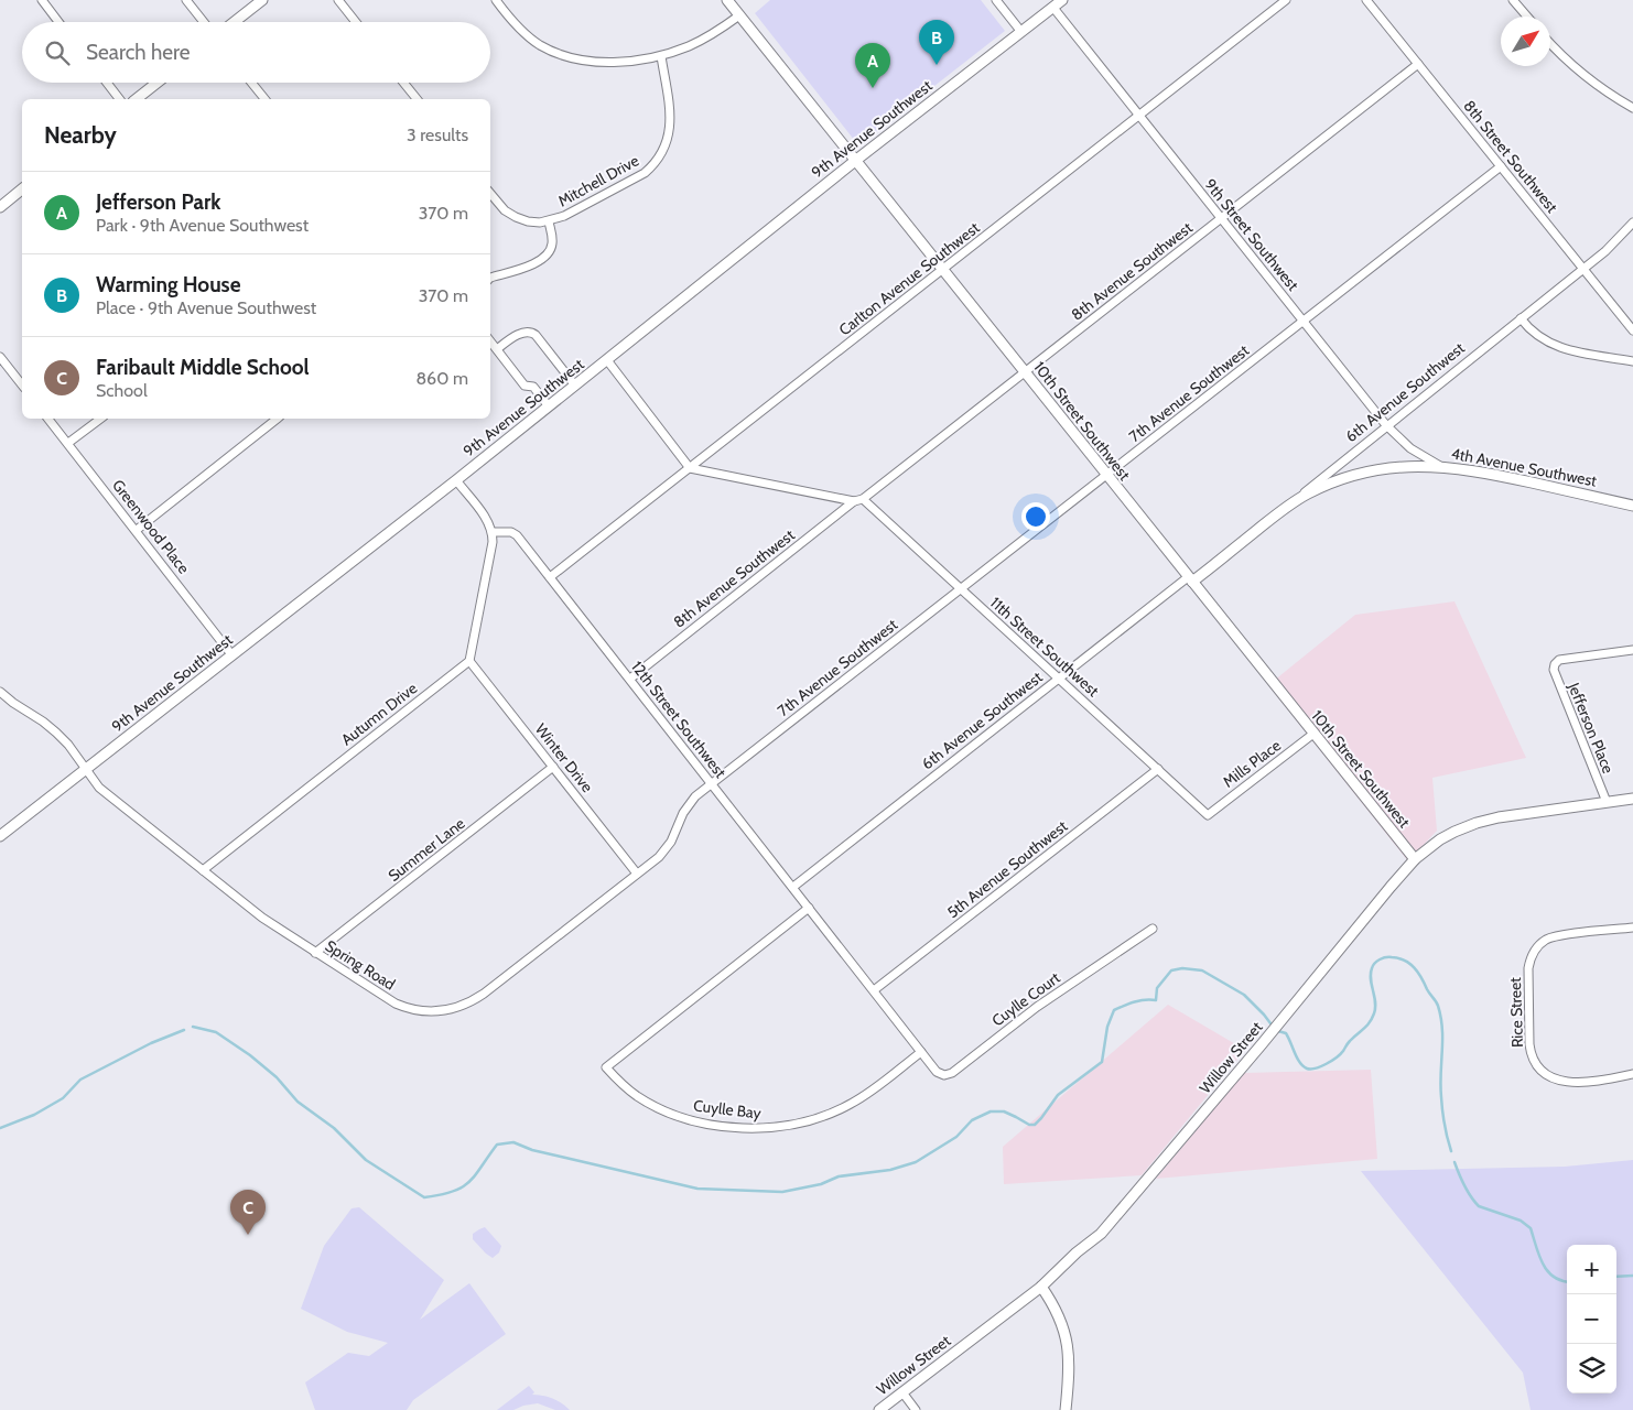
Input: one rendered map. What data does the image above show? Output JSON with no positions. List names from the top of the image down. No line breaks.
{"streets":{"street":["9th Avenue Southwest","8th Street Southwest","Mitchell Drive","9th Street Southwest","8th Avenue Southwest","Carlton Avenue Southwest","6th Avenue Southwest","7th Avenue Southwest","10th Street Southwest","4th Avenue Southwest","Greenwood Place","11th Street Southwest","Autumn Drive","12th Street Southwest","Jefferson Place","Winter Drive","Mills Place","Summer Lane","5th Avenue Southwest","Spring Road","Cuylle Court","Rice Street","Willow Street","Cuylle Bay"]},"crossings":[["9th Avenue Southwest","9th Street Southwest"],["9th Avenue Southwest","10th Street Southwest"],["9th Avenue Southwest","Greenwood Place"],["9th Avenue Southwest","Spring Road"],["8th Street Southwest","8th Avenue Southwest"],["8th Street Southwest","6th Avenue Southwest"],["8th Street Southwest","7th Avenue Southwest"],["9th Street Southwest","8th Avenue Southwest"],["9th Street Southwest","Carlton Avenue Southwest"],["9th Street Southwest","6th Avenue Southwest"],["9th Street Southwest","7th Avenue Southwest"],["9th Street Southwest","4th Avenue Southwest"],["8th Avenue Southwest","10th Street Southwest"],["8th Avenue Southwest","11th Street Southwest"],["8th Avenue Southwest","12th Street Southwest"],["Carlton Avenue Southwest","10th Street Southwest"],["Carlton Avenue Southwest","12th Street Southwest"],["6th Avenue Southwest","10th Street Southwest"],["6th Avenue Southwest","4th Avenue Southwest"],["6th Avenue Southwest","11th Street Southwest"],["6th Avenue Southwest","12th Street Southwest"],["7th Avenue Southwest","10th Street Southwest"],["7th Avenue Southwest","11th Street Southwest"],["7th Avenue Southwest","12th Street Southwest"],["7th Avenue Southwest","Spring Road"],["10th Street Southwest","Mills Place"],["10th Street Southwest","Willow Street"],["11th Street Southwest","Mills Place"],["11th Street Southwest","5th Avenue Southwest"],["Autumn Drive","Winter Drive"],["Autumn Drive","Spring Road"],["12th Street Southwest","5th Avenue Southwest"],["12th Street Southwest","Spring Road"],["12th Street Southwest","Cuylle Bay"],["Jefferson Place","Willow Street"],["Winter Drive","Summer Lane"],["Winter Drive","Spring Road"],["Summer Lane","Spring Road"],["Cuylle Court","Cuylle Bay"]],"north":"top right","page":{"pins":["B","A","C"],"search":"Search here","heading":["Nearby","3 results"],"list":[{"mark":"A","name":"Jefferson Park","note":"Park · 9th Avenue Southwest","value":"370 m"},{"mark":"B","name":"Warming House","note":"Place · 9th Avenue Southwest","value":"370 m"},{"mark":"C","name":"Faribault Middle School","note":"School","value":"860 m"}],"map_buttons":["+","−"]}}
